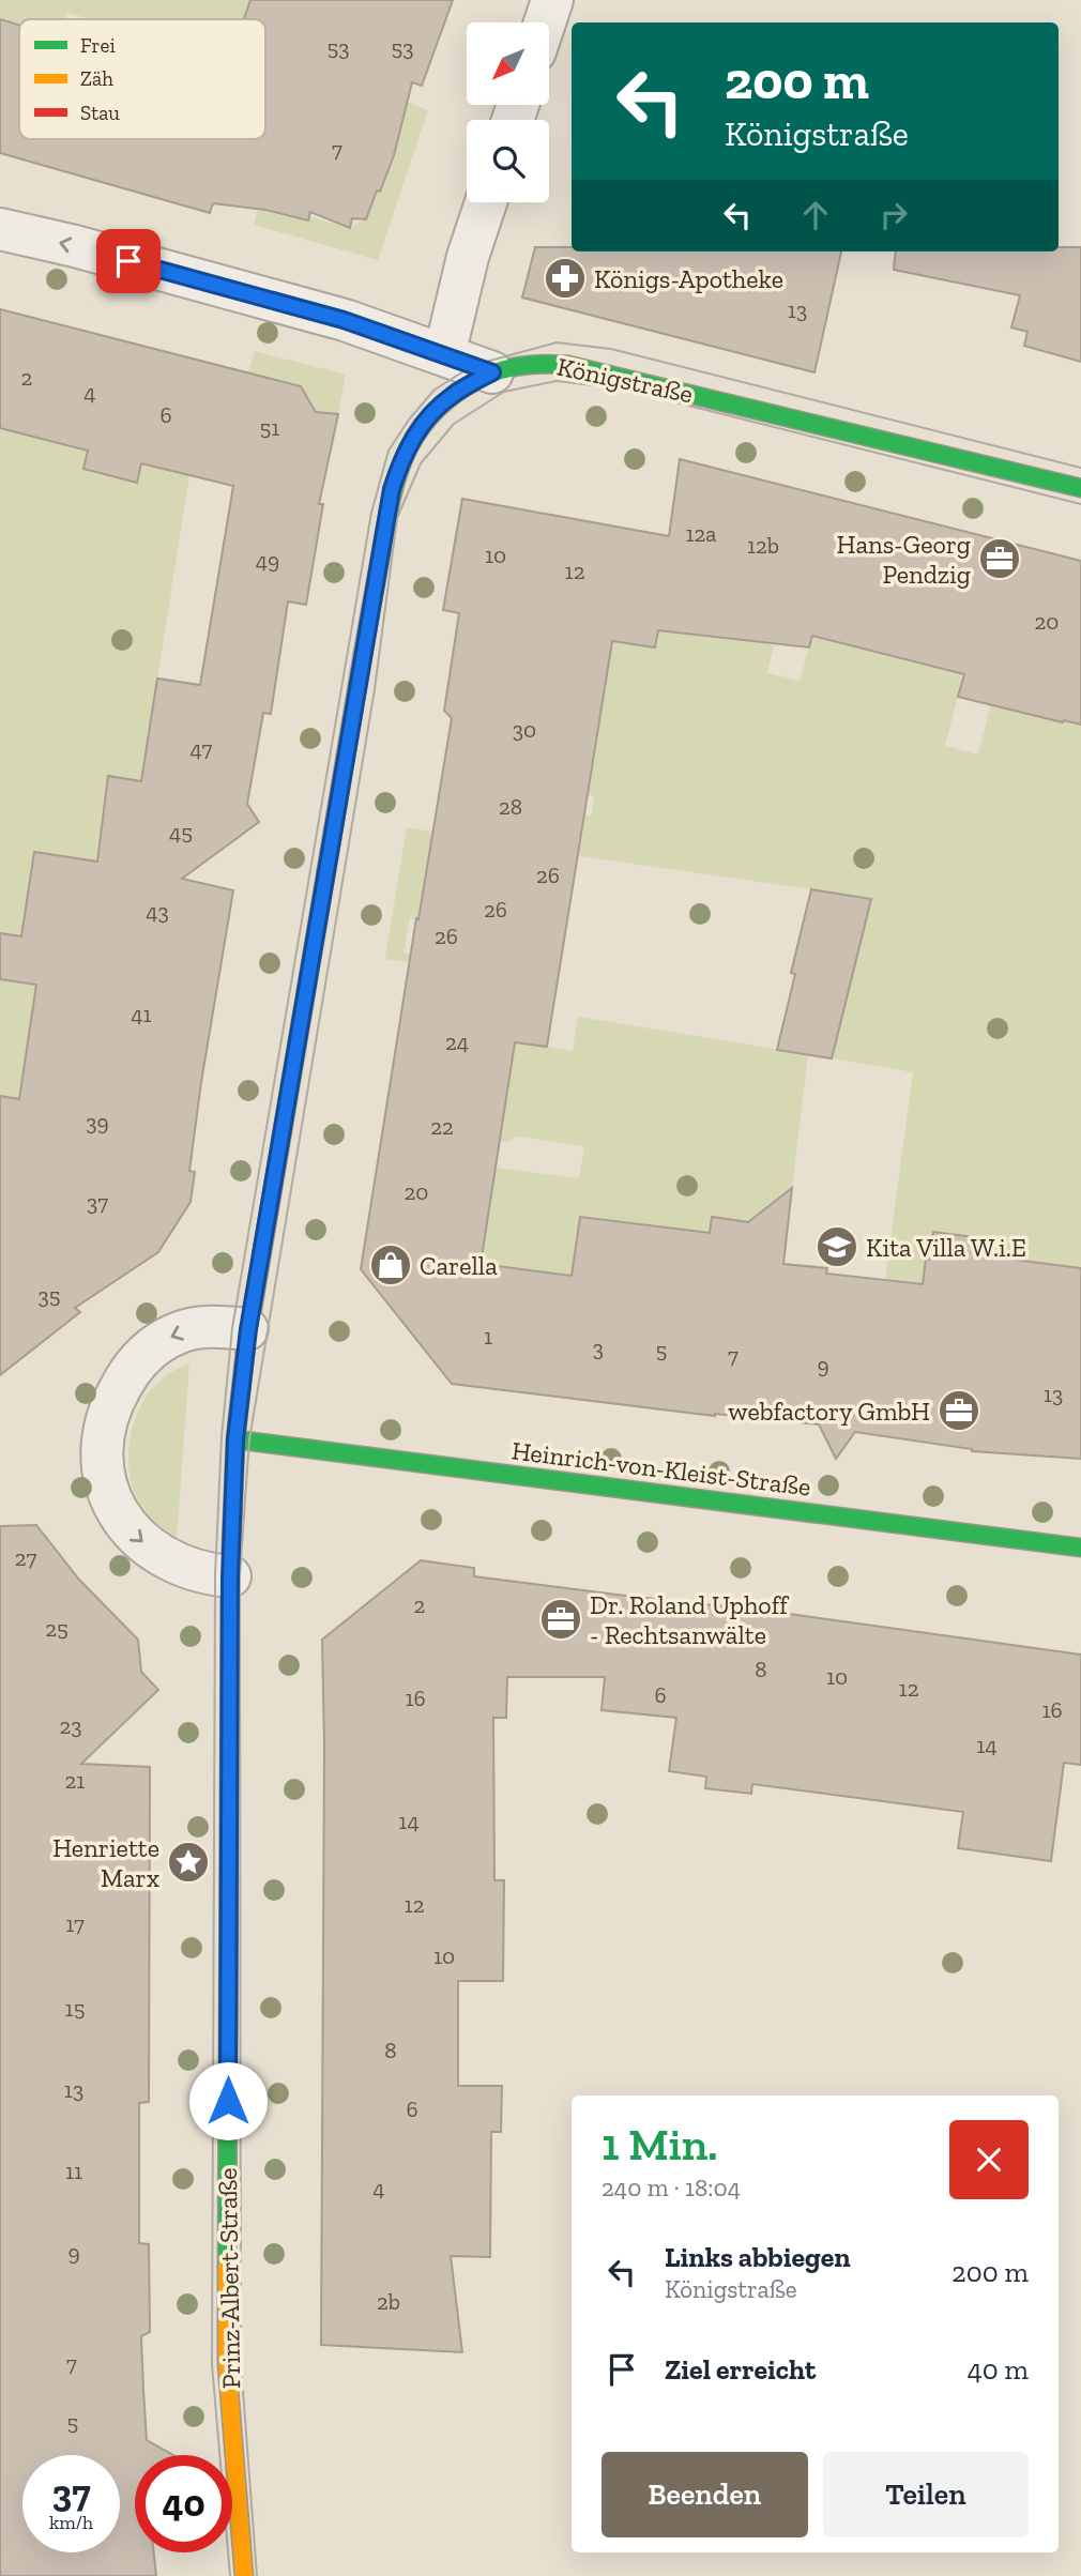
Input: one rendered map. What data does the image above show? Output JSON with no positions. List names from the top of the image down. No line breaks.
{"streets":{"street":["Königstraße","Heinrich-von-Kleist-Straße","Prinz-Albert-Straße"]},"crossings":[["Königstraße","Prinz-Albert-Straße"],["Heinrich-von-Kleist-Straße","Prinz-Albert-Straße"]],"places":{"pharmacy":["Königs-Apotheke"],"office":["Hans-Georg Pendzig","webfactory GmbH","Dr. Roland Uphoff - Rechtsanwälte"],"school or university":["Kita Villa W.i.E"],"shop":["Carella"],"place":["Henriette Marx"]},"house_numbers":["53","53","7","13","2","4","6","51","12a","12b","10","49","12","20","30","47","28","45","26","26","43","26","41","24","39","22","20","37","35","1","3","5","7","9","13","27","2","25","8","10","12","6","16","16","23","14","21","14","12","17","10","15","8","13","6","11","4","9","2b","7","5"],"legend":["Frei","Zäh","Stau"],"north":"bottom left","page":{"turn":["200 m","Königstraße"],"heading":["1 Min.","240 m · 18:04"],"list":[{"name":"Links abbiegen","note":"Königstraße","value":"200 m"},{"name":"Ziel erreicht","value":"40 m"}],"buttons":["Beenden","Teilen"],"speed":"37 km/h","limit":"40"}}
